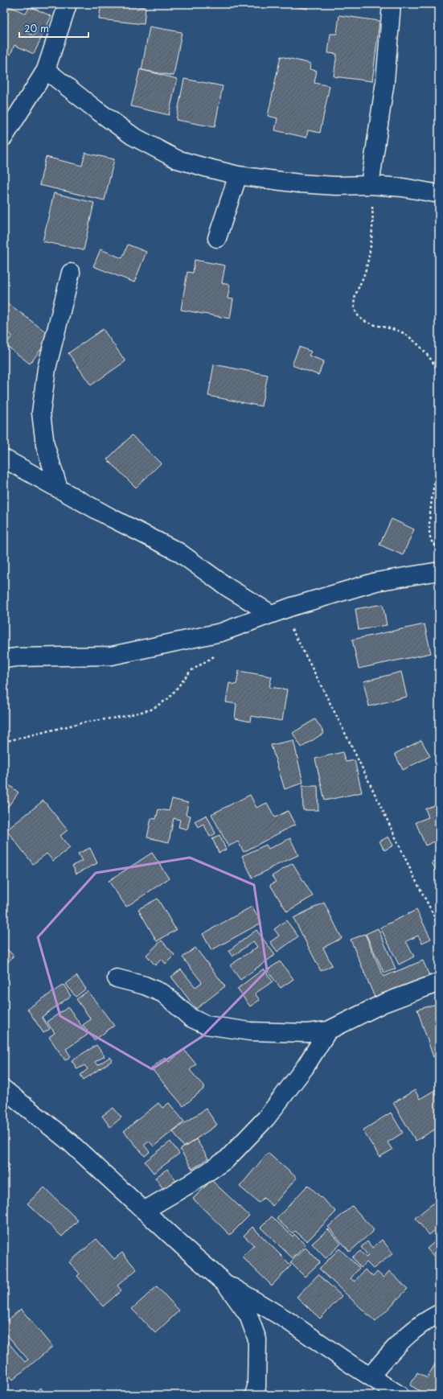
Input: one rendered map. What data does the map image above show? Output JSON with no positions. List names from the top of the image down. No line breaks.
{"scale_bar":"20 m"}
